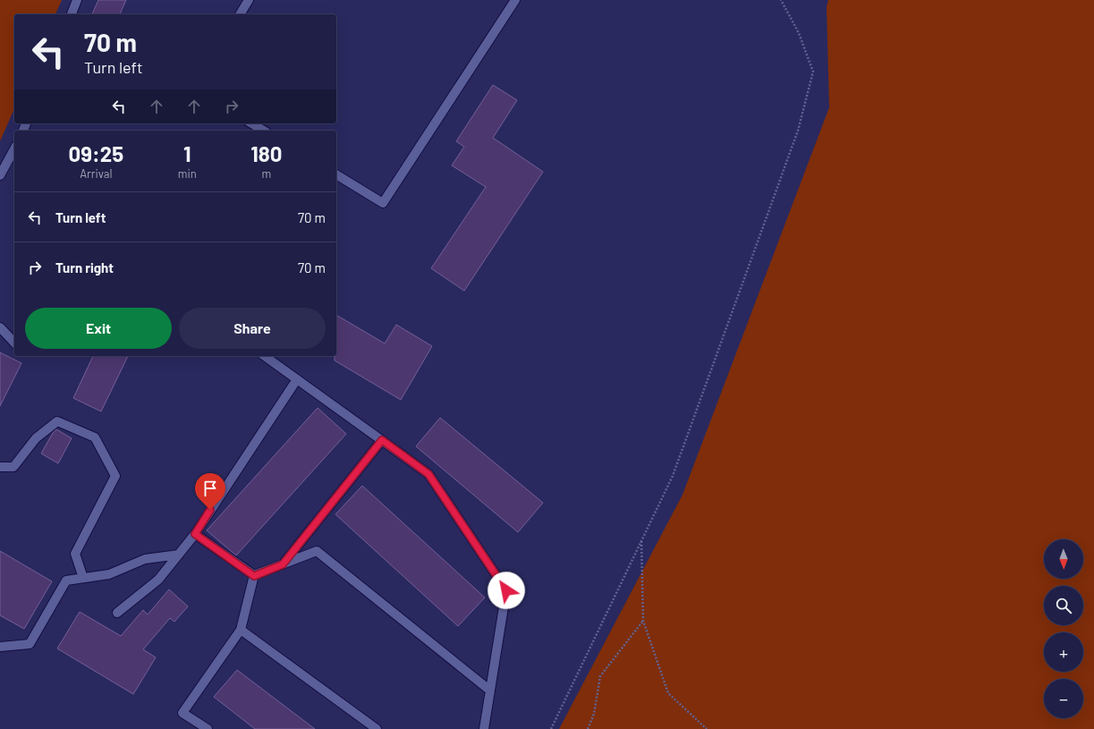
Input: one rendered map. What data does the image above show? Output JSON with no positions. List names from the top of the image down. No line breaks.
{"north":"bottom","page":{"turn":["70 m","Turn left"],"eta":["09:25","Arrival","1","min","180","m"],"list":[{"name":"Turn left","value":"70 m"},{"name":"Turn right","value":"70 m"}],"buttons":["Exit","Share"],"map_buttons":["+","−"]}}
